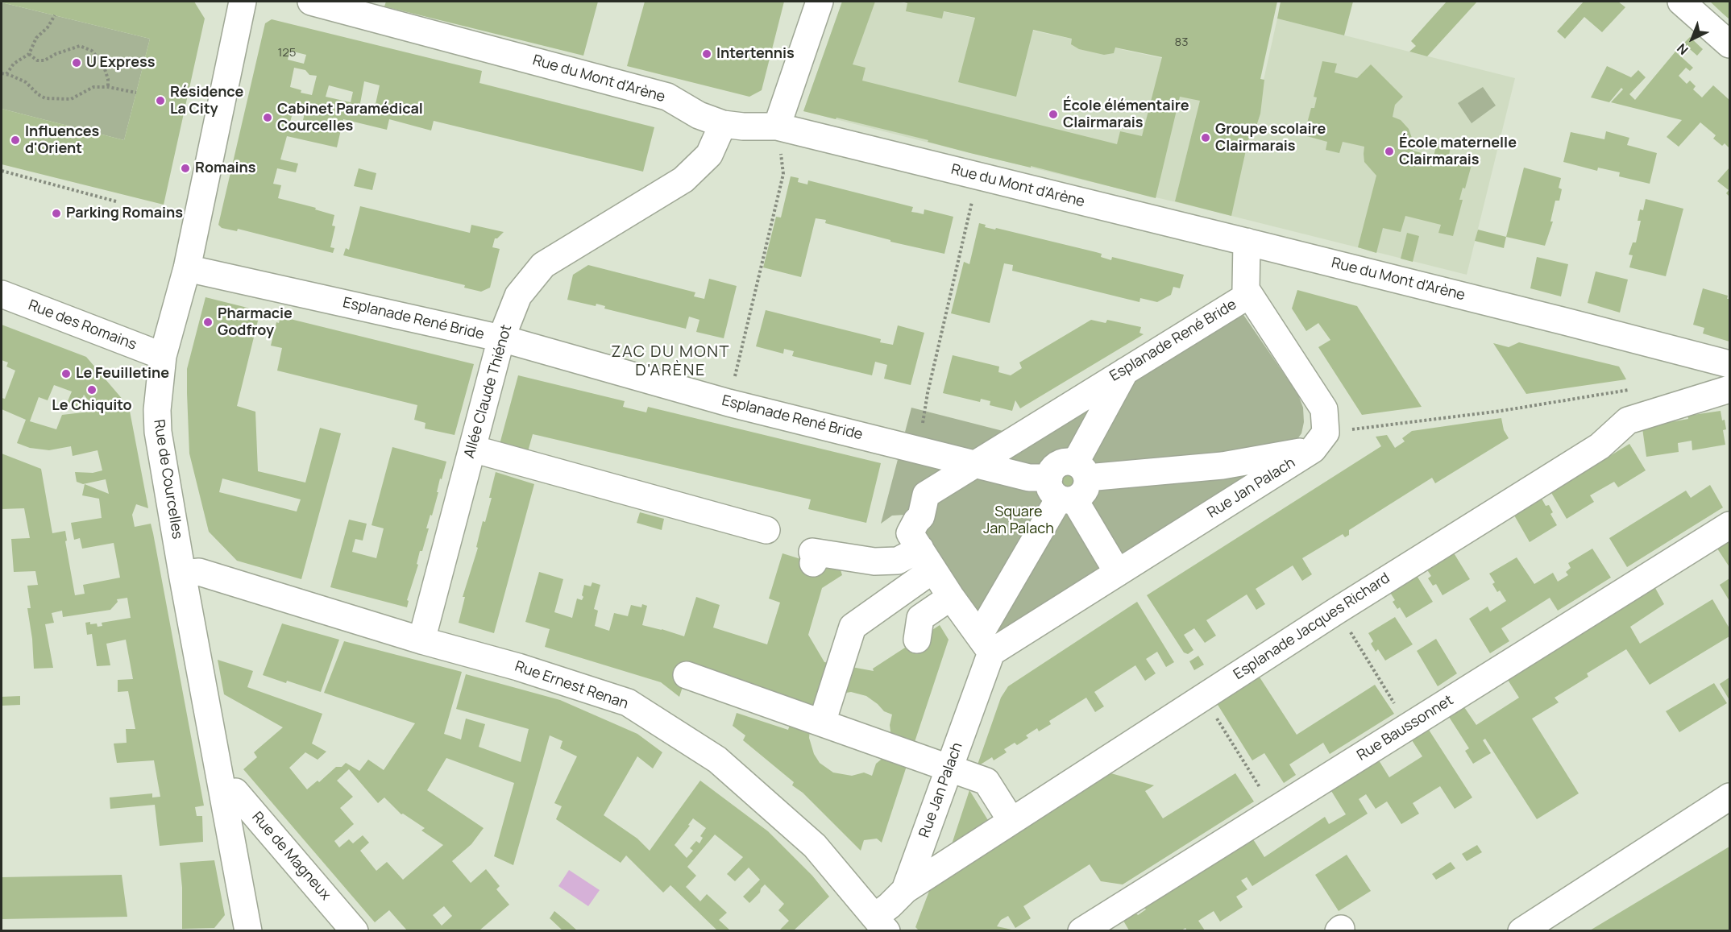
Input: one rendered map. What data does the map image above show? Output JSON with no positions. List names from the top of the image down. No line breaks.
{"streets":{"street":["Rue du Mont d'Arène","Esplanade René Bride","Rue des Romains","Allée Claude Thiénot","Rue de Courcelles","Rue Jan Palach","Esplanade Jacques Richard","Rue Ernest Renan","Rue Baussonnet","Rue de Magneux"]},"crossings":[["Rue du Mont d'Arène","Allée Claude Thiénot"],["Esplanade René Bride","Allée Claude Thiénot"],["Esplanade René Bride","Rue de Courcelles"],["Esplanade René Bride","Rue Jan Palach"],["Rue des Romains","Rue de Courcelles"],["Allée Claude Thiénot","Rue Ernest Renan"],["Rue de Courcelles","Rue Ernest Renan"],["Rue de Courcelles","Rue de Magneux"],["Rue Jan Palach","Esplanade Jacques Richard"],["Rue Jan Palach","Rue Ernest Renan"]],"districts":["ZAC DU MONT D'ARÈNE"],"parks":["Square Jan Palach"],"places":["Intertennis","U Express","Résidence La City","École élémentaire Clairmarais","Cabinet Paramédical Courcelles","Groupe scolaire Clairmarais","Influences d'Orient","École maternelle Clairmarais","Romains","Parking Romains","Pharmacie Godfroy","Le Feuilletine","Le Chiquito"],"house_numbers":["83","125"],"north":"bottom left"}
